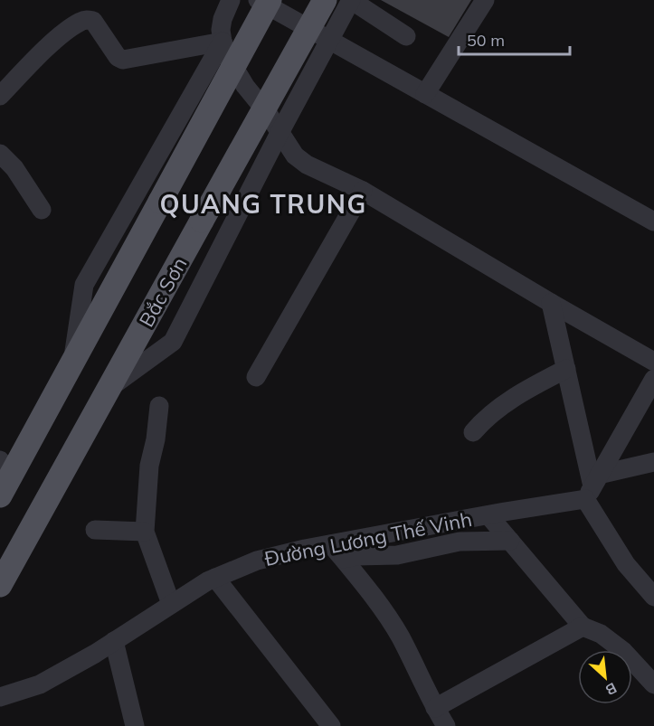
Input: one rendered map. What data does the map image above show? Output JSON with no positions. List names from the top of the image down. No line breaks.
{"streets":{"main road":["Bắc Sơn"],"street":["Đường Lương Thế Vinh"]},"districts":["QUANG TRUNG"],"scale_bar":"50 m","north":"bottom right"}
